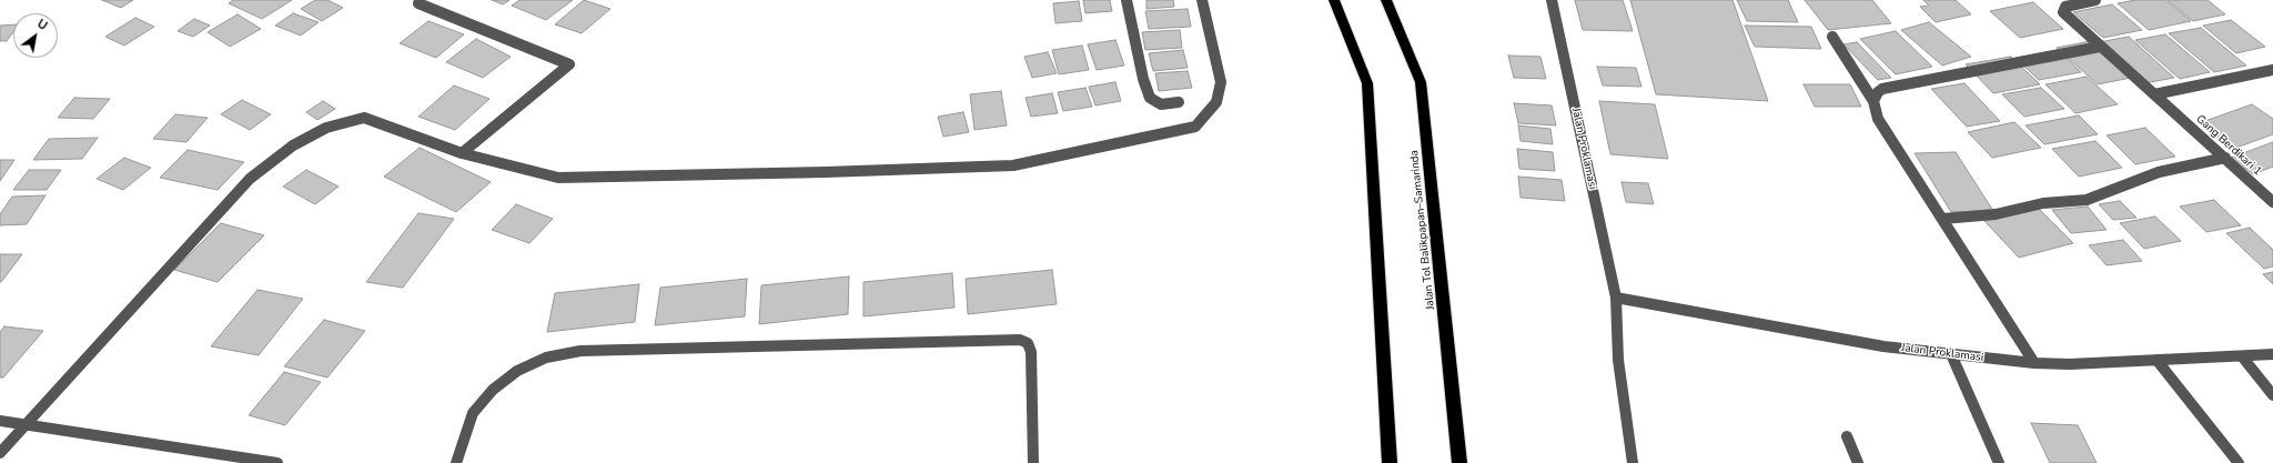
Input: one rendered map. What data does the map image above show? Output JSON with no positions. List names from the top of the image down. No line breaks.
{"streets":{"highway":["Jalan Tol Balikpapan–Samarinda"],"street":["Gang Berdikari 1","Jalan Proklamasi"]},"north":"top right"}
